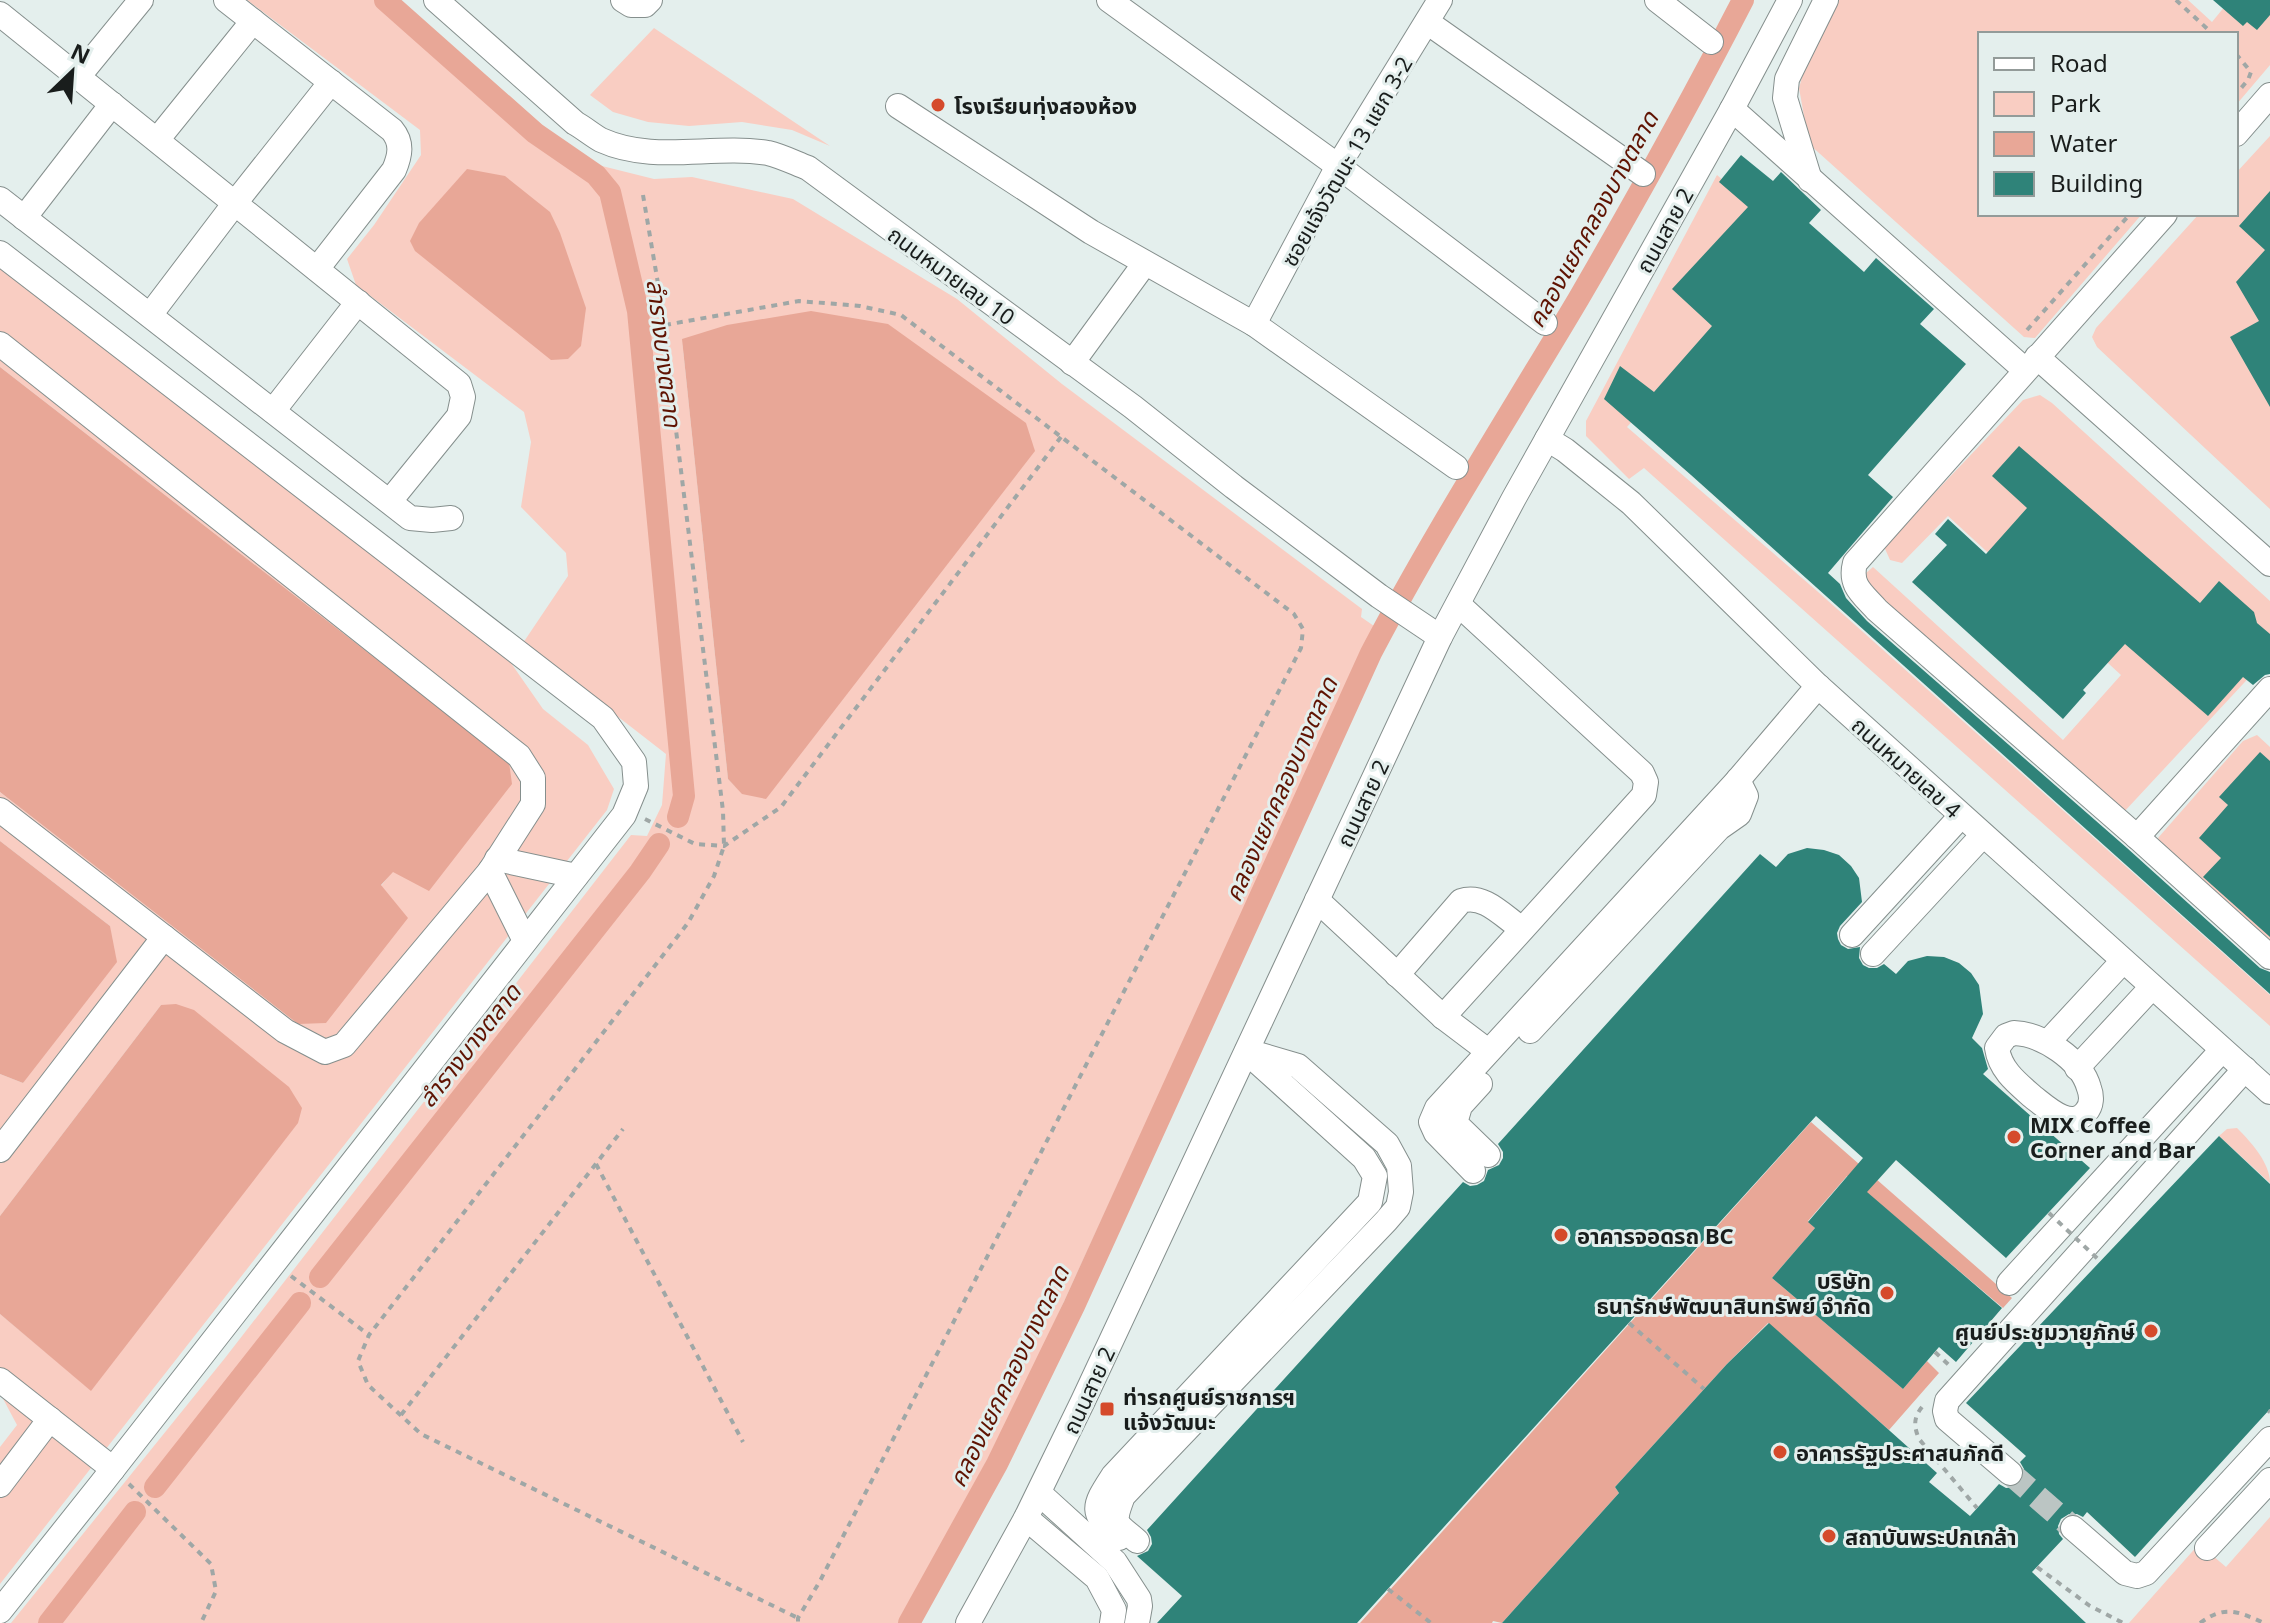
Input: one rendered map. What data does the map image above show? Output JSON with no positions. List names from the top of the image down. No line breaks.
{"streets":{"street":["ซอยแจ้งวัฒนะ 13 แยก 3-2","ถนนสาย 2","ถนนหมายเลข 10","ถนนหมายเลข 4"]},"crossings":[["ถนนสาย 2","ถนนหมายเลข 10"],["ถนนสาย 2","ถนนหมายเลข 4"]],"water":["คลองแยกคลองบางตลาด","ลำรางบางตลาด"],"places":{"other":["โรงเรียนทุ่งสองห้อง","MIX Coffee Corner and Bar","อาคารจอดรถ BC","บริษัท ธนารักษ์พัฒนาสินทรัพย์ จำกัด","ศูนย์ประชุมวายุภักษ์","อาคารรัฐประศาสนภักดี","สถาบันพระปกเกล้า"],"transit":["ท่ารถศูนย์ราชการฯ แจ้งวัฒนะ"]},"legend":["Road","Park","Water","Building"],"north":"top right"}
